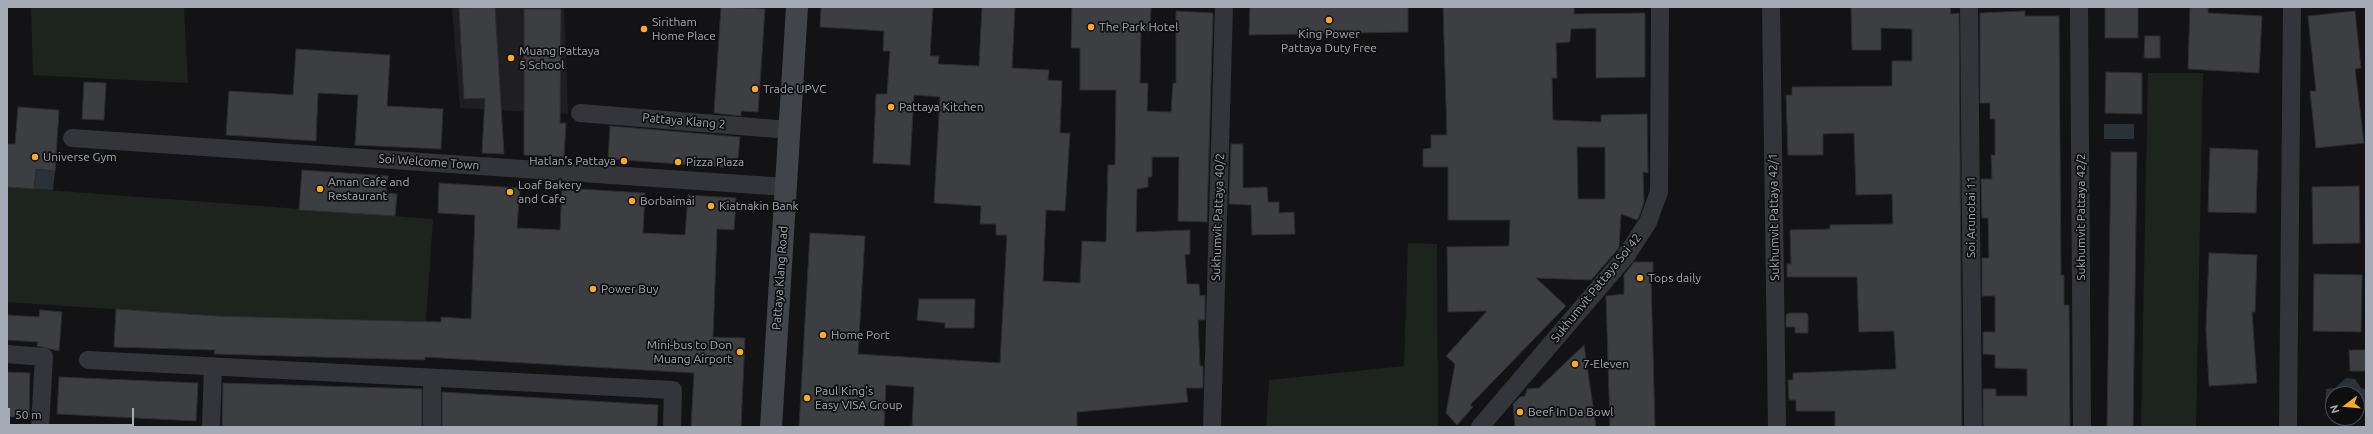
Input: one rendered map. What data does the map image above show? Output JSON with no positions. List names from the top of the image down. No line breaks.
{"streets":{"main road":["Pattaya Klang Road"],"street":["Pattaya Klang 2","Soi Welcome Town","Sukhumvit Pattaya 40/2","Sukhumvit Pattaya 42/1","Soi Arunotai 11","Sukhumvit Pattaya 42/2","Sukhumvit Pattaya Soi 42"]},"crossings":[["Pattaya Klang 2","Pattaya Klang Road"],["Soi Welcome Town","Pattaya Klang Road"]],"places":["King Power Pattaya Duty Free","The Park Hotel","Siritham Home Place","Muang Pattaya 5 School","Trade UPVC","Pattaya Kitchen","Universe Gym","Hatlan's Pattaya","Pizza Plaza","Aman Cafe and Restaurant","Loaf Bakery and Cafe","Borbaimai","Kiatnakin Bank","Tops daily","Power Buy","Home Port","Mini-bus to Don Muang Airport","7-Eleven","Paul King's Easy VISA Group","Beef In Da Bowl"],"scale_bar":"50 m","north":"left"}
